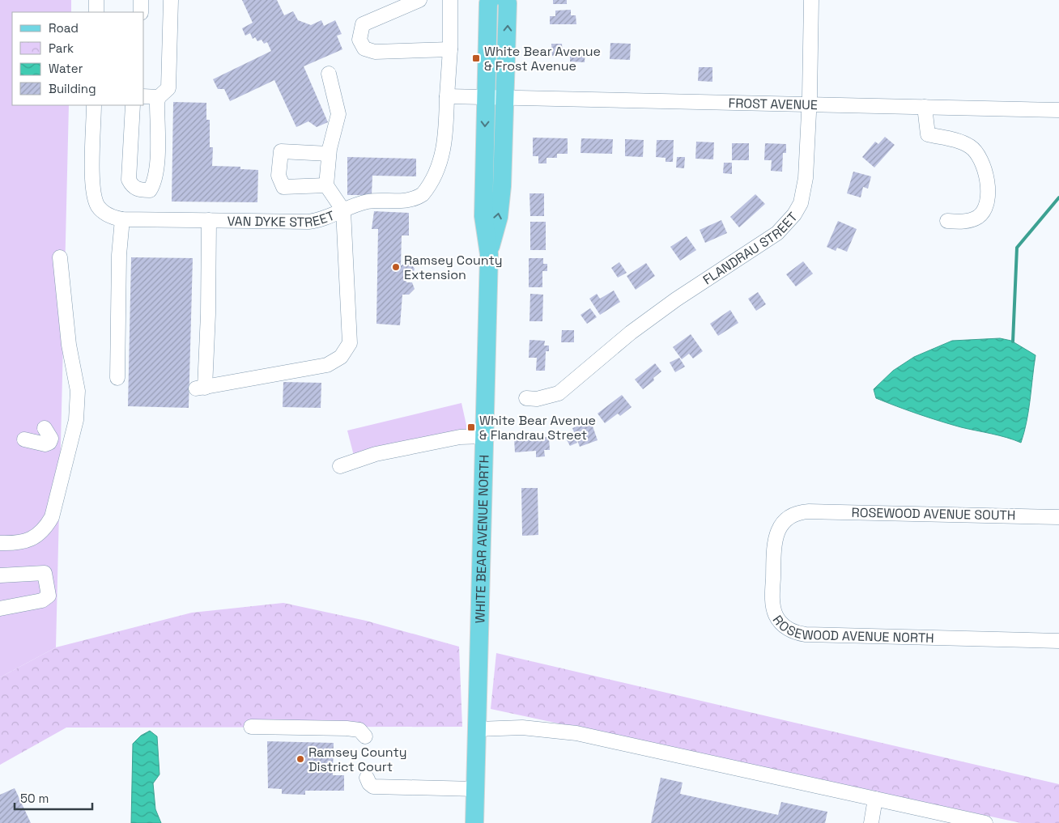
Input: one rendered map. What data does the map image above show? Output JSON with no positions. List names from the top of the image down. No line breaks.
{"streets":{"main road":["WHITE BEAR AVENUE NORTH"],"street":["FROST AVENUE","VAN DYKE STREET","FLANDRAU STREET","ROSEWOOD AVENUE SOUTH","ROSEWOOD AVENUE NORTH"]},"crossings":[["FROST AVENUE","FLANDRAU STREET"],["FROST AVENUE","WHITE BEAR AVENUE NORTH"],["ROSEWOOD AVENUE SOUTH","ROSEWOOD AVENUE NORTH"]],"places":{"transit":["White Bear Avenue & Frost Avenue","White Bear Avenue & Flandrau Street"],"other":["Ramsey County Extension","Ramsey County District Court"]},"legend":["Road","Park","Water","Building"],"scale_bar":"50 m"}
